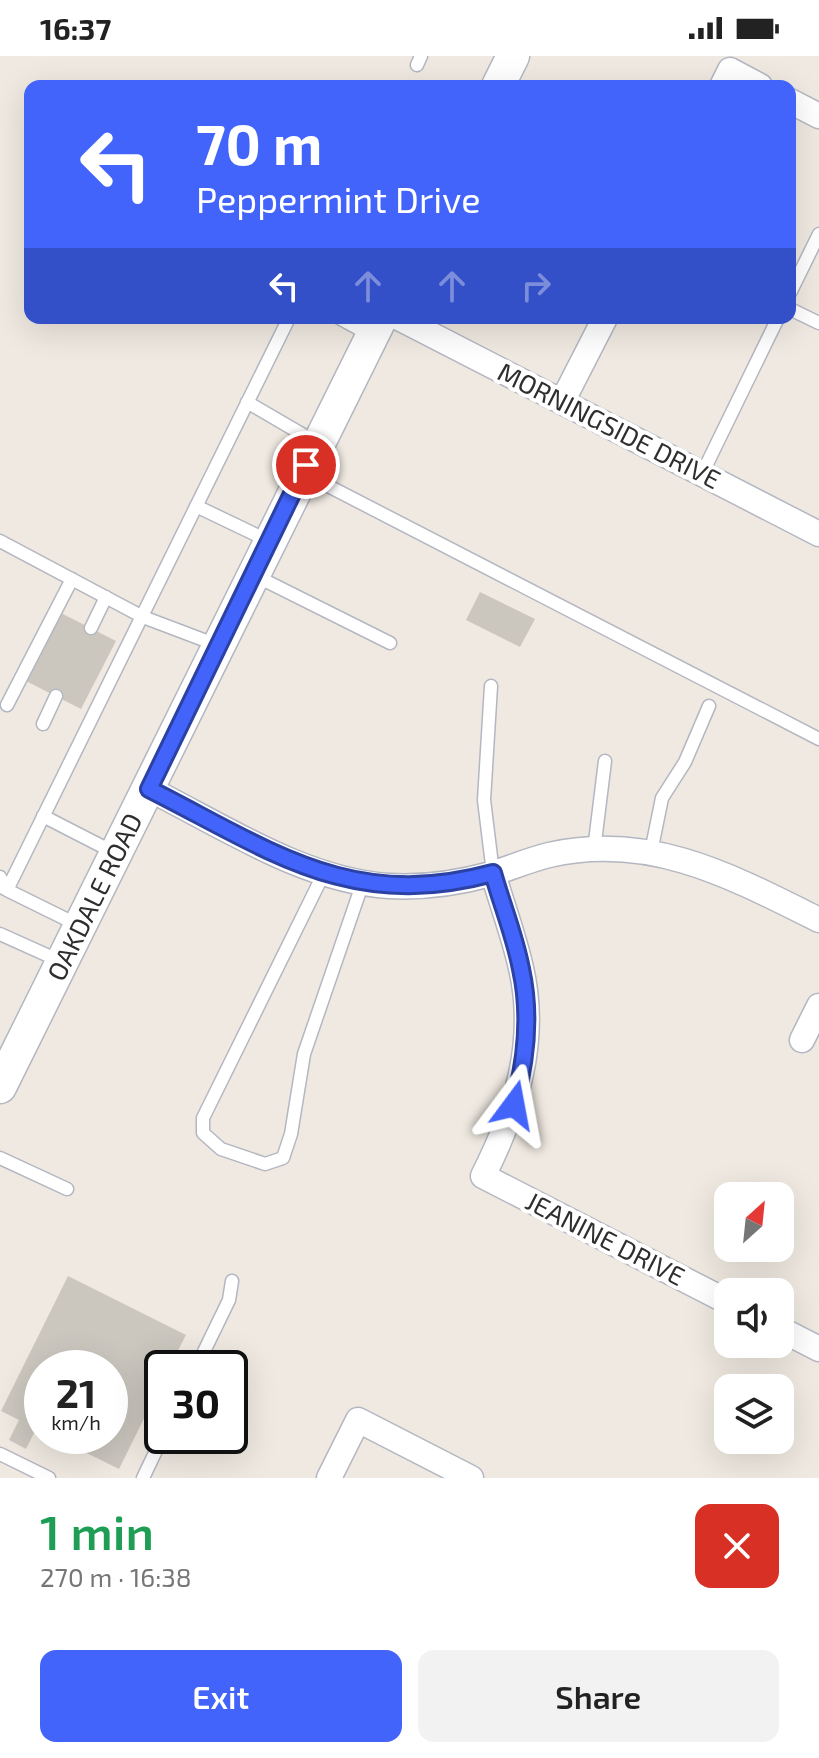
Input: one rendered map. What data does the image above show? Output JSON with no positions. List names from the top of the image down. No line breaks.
{"streets":{"main road":["OAKDALE ROAD"],"street":["MORNINGSIDE DRIVE","JEANINE DRIVE"]},"north":"top right","page":{"status":"16:37","turn":["70 m","Peppermint Drive"],"speed":"21 km/h","limit":"30","heading":["1 min","270 m · 16:38"],"buttons":["Exit","Share"]}}
